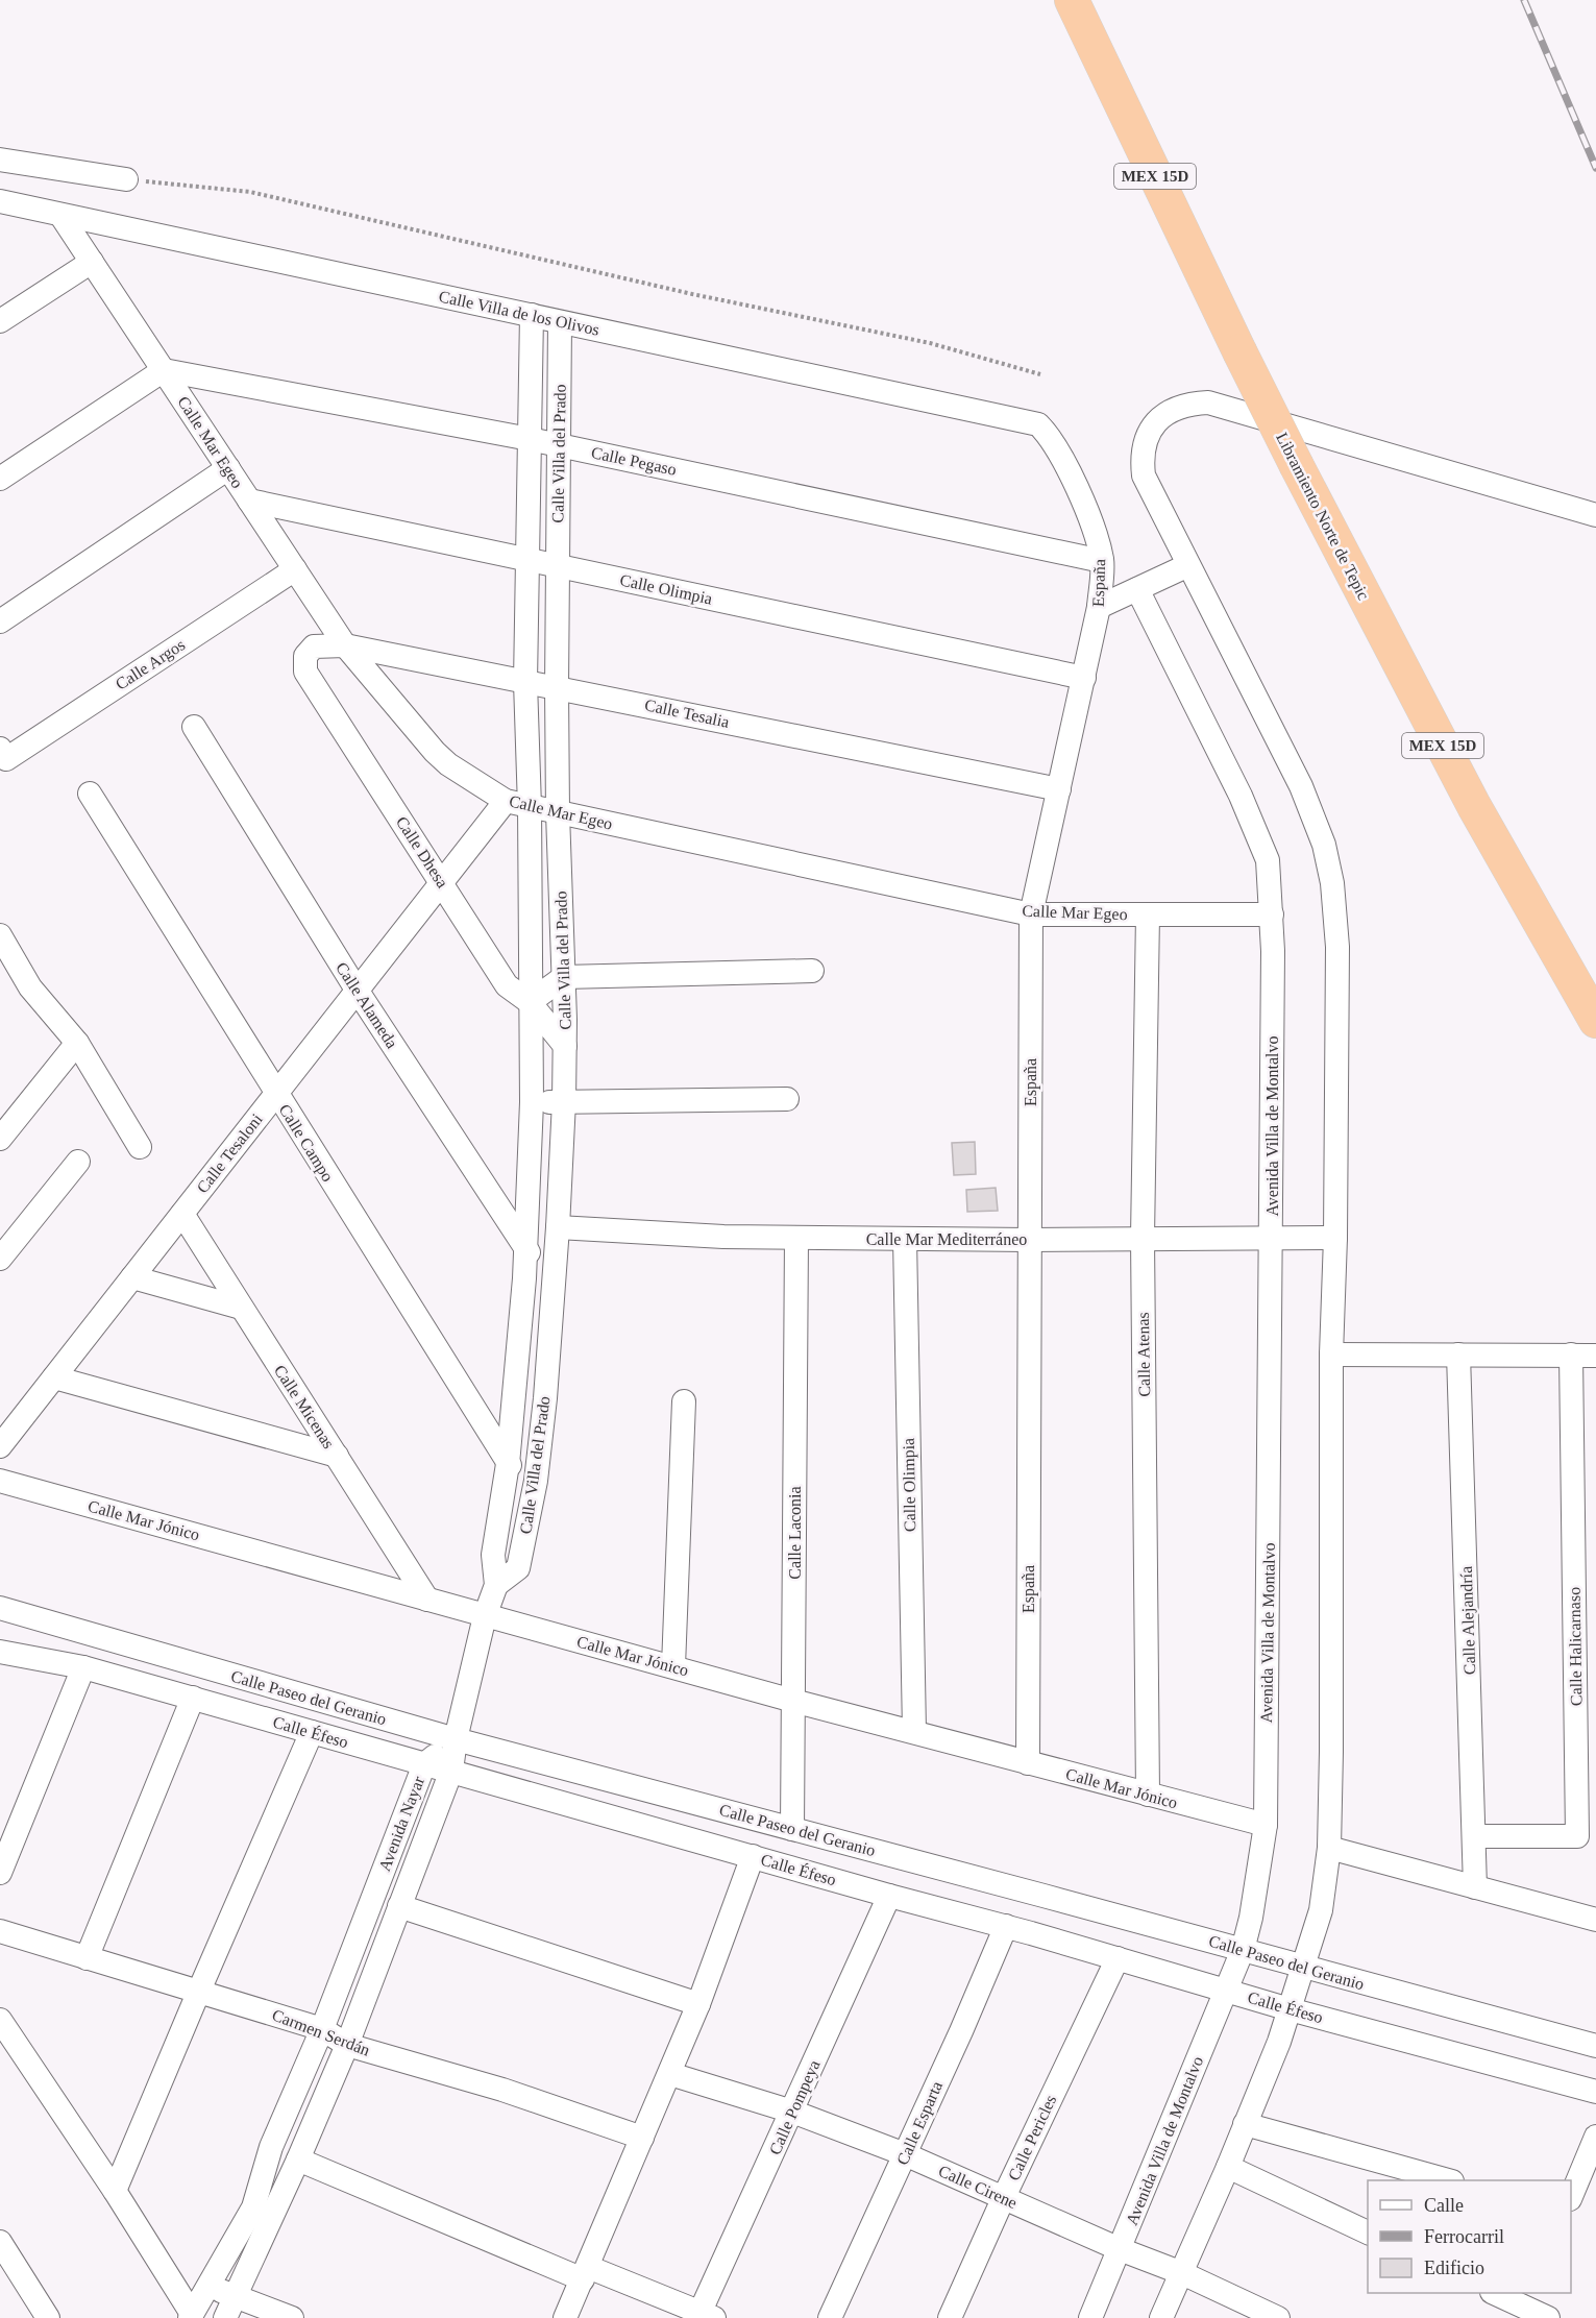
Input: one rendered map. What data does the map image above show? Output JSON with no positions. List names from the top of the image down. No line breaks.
{"streets":{"highway":["MEX 15D","Libramiento Norte de Tepic"],"street":["Calle Villa de los Olivos","Calle Mar Egeo","Calle Villa del Prado","Calle Pegaso","España","Calle Olimpia","Calle Argos","Calle Tesalia","Calle Dhesa","Calle Alameda","Avenida Villa de Montalvo","Calle Campo","Calle Tesaloni","Calle Mar Mediterráneo","Calle Atenas","Calle Micenas","Calle Mar Jónico","Calle Laconia","Calle Alejandría","Calle Halicarnaso","Calle Paseo del Geranio","Calle Éfeso","Avenida Nayar","Carmen Serdán","Calle Pompeya","Calle Esparta","Calle Pericles","Calle Cirene"]},"crossings":[["Calle Villa de los Olivos","Calle Mar Egeo"],["Calle Villa de los Olivos","Calle Villa del Prado"],["Calle Villa de los Olivos","España"],["Calle Mar Egeo","Calle Villa del Prado"],["Calle Mar Egeo","Calle Pegaso"],["Calle Mar Egeo","España"],["Calle Mar Egeo","Calle Olimpia"],["Calle Mar Egeo","Calle Argos"],["Calle Mar Egeo","Calle Tesalia"],["Calle Mar Egeo","Avenida Villa de Montalvo"],["Calle Mar Egeo","Calle Tesaloni"],["Calle Mar Egeo","Calle Atenas"],["Calle Villa del Prado","Calle Pegaso"],["Calle Villa del Prado","Calle Olimpia"],["Calle Villa del Prado","Calle Tesalia"],["Calle Villa del Prado","Calle Dhesa"],["Calle Villa del Prado","Calle Alameda"],["Calle Villa del Prado","Calle Campo"],["Calle Villa del Prado","Calle Mar Mediterráneo"],["Calle Villa del Prado","Calle Mar Jónico"],["Calle Villa del Prado","Calle Paseo del Geranio"],["Calle Villa del Prado","Avenida Nayar"],["Calle Pegaso","España"],["España","Calle Olimpia"],["España","Calle Tesalia"],["España","Calle Mar Mediterráneo"],["España","Calle Mar Jónico"],["Calle Olimpia","Calle Mar Mediterráneo"],["Calle Olimpia","Calle Mar Jónico"],["Calle Tesalia","Calle Dhesa"],["Calle Dhesa","Calle Tesaloni"],["Calle Alameda","Calle Tesaloni"],["Avenida Villa de Montalvo","Calle Mar Mediterráneo"],["Avenida Villa de Montalvo","Calle Mar Jónico"],["Avenida Villa de Montalvo","Calle Paseo del Geranio"],["Avenida Villa de Montalvo","Calle Éfeso"],["Avenida Villa de Montalvo","Calle Cirene"],["Calle Campo","Calle Tesaloni"],["Calle Tesaloni","Calle Micenas"],["Calle Mar Mediterráneo","Calle Atenas"],["Calle Mar Mediterráneo","Calle Laconia"],["Calle Atenas","Calle Mar Jónico"],["Calle Micenas","Calle Mar Jónico"],["Calle Mar Jónico","Calle Laconia"],["Calle Laconia","Calle Paseo del Geranio"],["Calle Alejandría","Calle Halicarnaso"],["Calle Paseo del Geranio","Avenida Nayar"],["Calle Éfeso","Avenida Nayar"],["Calle Éfeso","Calle Pompeya"],["Calle Éfeso","Calle Esparta"],["Calle Éfeso","Calle Pericles"],["Avenida Nayar","Carmen Serdán"],["Calle Pompeya","Calle Cirene"],["Calle Esparta","Calle Cirene"],["Calle Pericles","Calle Cirene"]],"legend":["Calle","Ferrocarril","Edificio"]}
